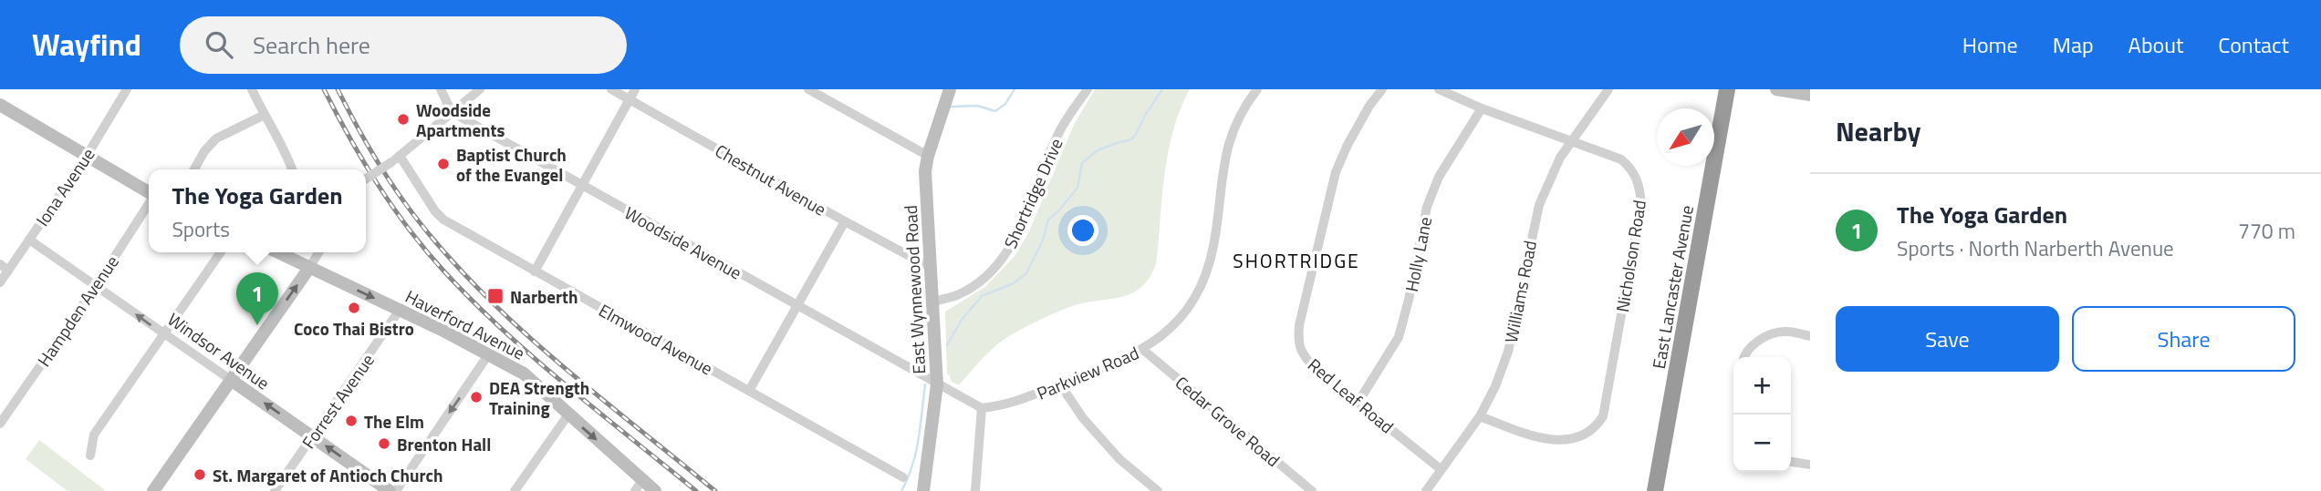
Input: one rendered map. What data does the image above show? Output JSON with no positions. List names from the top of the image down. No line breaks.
{"streets":{"highway":["East Lancaster Avenue"],"street":["Chestnut Avenue","Iona Avenue","Shortridge Drive","Woodside Avenue","Holly Lane","Nicholson Road","East Wynnewood Road","Williams Road","Hampden Avenue","Haverford Avenue","Elmwood Avenue","Windsor Avenue","Parkview Road","Red Leaf Road","Forrest Avenue","Cedar Grove Road"]},"crossings":[["Chestnut Avenue","East Wynnewood Road"],["Iona Avenue","Windsor Avenue"],["Shortridge Drive","East Wynnewood Road"],["Woodside Avenue","East Wynnewood Road"],["Holly Lane","Nicholson Road"],["Holly Lane","Red Leaf Road"],["Nicholson Road","Williams Road"],["Williams Road","Red Leaf Road"],["Hampden Avenue","Windsor Avenue"],["Haverford Avenue","Forrest Avenue"],["Windsor Avenue","Forrest Avenue"],["Parkview Road","Cedar Grove Road"]],"one_way":["Haverford Avenue","Windsor Avenue"],"districts":["SHORTRIDGE"],"places":{"other":["Woodside Apartments","Baptist Church of the Evangel","Coco Thai Bistro","DEA Strength Training","The Elm","Brenton Hall","St. Margaret of Antioch Church"],"transit":["Narberth"]},"north":"bottom left","page":{"header":"Wayfind","search":"Search here","nav":["Home","Map","About","Contact"],"heading":"Nearby","popup":["The Yoga Garden","Sports"],"list":[{"mark":"1","name":"The Yoga Garden","note":"Sports · North Narberth Avenue","value":"770 m"}],"pins":"1","buttons":["Save","Share"],"map_buttons":["+","−"]}}
